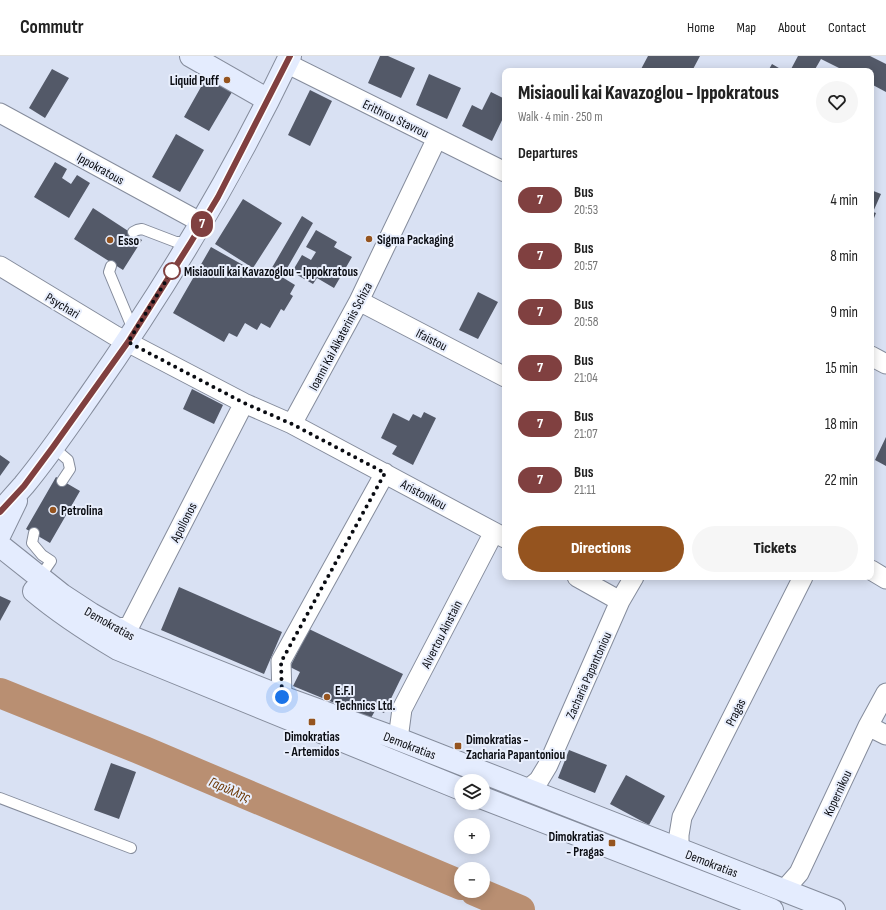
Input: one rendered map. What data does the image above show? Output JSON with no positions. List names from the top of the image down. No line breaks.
{"streets":{"street":["Erithrou Stavrou","Ippokratous","Psychari","Ioanni Kai Aikaterinis Schiza","Ifaistou","Aristonikou","Apollonos","Demokratias","Alvertou Ainstain","Zacharia Papantoniou","Pragas","Kopernikou"]},"crossings":[["Erithrou Stavrou","Ioanni Kai Aikaterinis Schiza"],["Psychari","Aristonikou"],["Ioanni Kai Aikaterinis Schiza","Ifaistou"],["Ioanni Kai Aikaterinis Schiza","Aristonikou"],["Aristonikou","Apollonos"],["Aristonikou","Alvertou Ainstain"],["Apollonos","Demokratias"],["Demokratias","Alvertou Ainstain"],["Demokratias","Zacharia Papantoniou"],["Demokratias","Pragas"],["Demokratias","Kopernikou"]],"water":["Γαρύλλης"],"places":{"other":["Liquid Puff","Sigma Packaging","Esso","Misiaouli kai Kavazoglou - Ippokratous","Petrolina","E.F.I Technics Ltd."],"transit":["Dimokratias - Artemidos","Dimokratias - Zacharia Papantoniou","Dimokratias - Pragas"]},"lines":["bus line 7"],"page":{"header":"Commutr","nav":["Home","Map","About","Contact"],"on_map":"7","heading":[["Misiaouli kai Kavazoglou - Ippokratous","Walk · 4 min · 250 m"],"Departures"],"list":[{"mark":"7","name":"Bus","note":"20:53","value":"4 min"},{"mark":"7","name":"Bus","note":"20:57","value":"8 min"},{"mark":"7","name":"Bus","note":"20:58","value":"9 min"},{"mark":"7","name":"Bus","note":"21:04","value":"15 min"},{"mark":"7","name":"Bus","note":"21:07","value":"18 min"},{"mark":"7","name":"Bus","note":"21:11","value":"22 min"}],"buttons":["Directions","Tickets"],"map_buttons":["+","−"]}}
